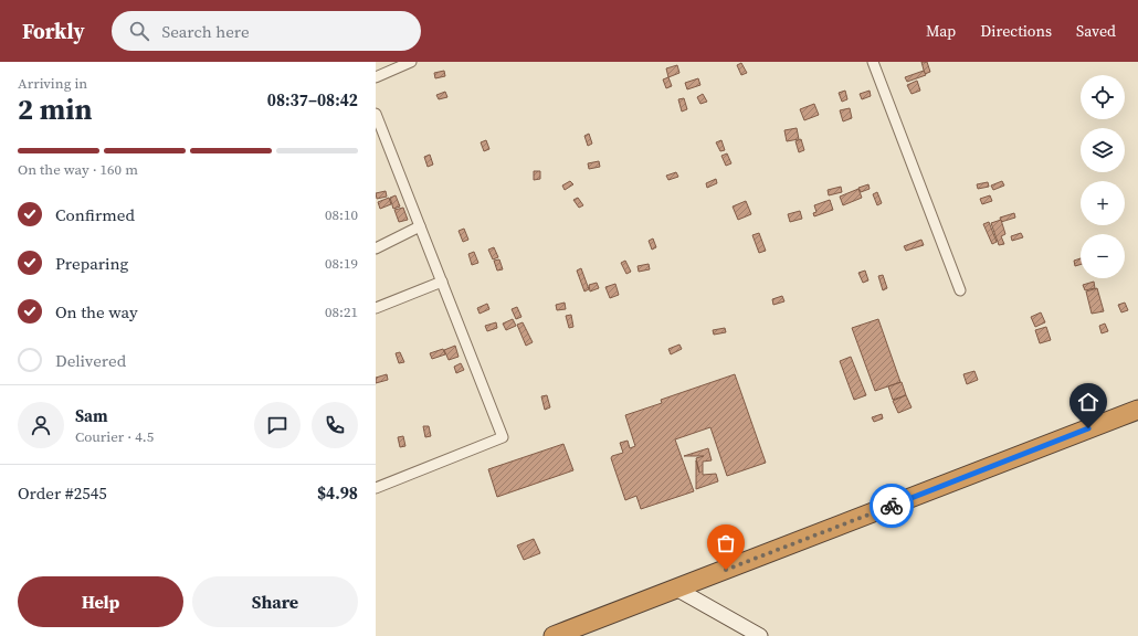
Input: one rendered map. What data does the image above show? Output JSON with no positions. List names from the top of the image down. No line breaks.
{"page":{"header":"Forkly","search":"Search here","nav":["Map","Directions","Saved"],"heading":["2 min","Arriving in","08:37–08:42"],"panel":["Sam","Courier · 4.5","Order #2545","$4.98"],"map_buttons":["+","−"],"bar":"On the way · 160 m","list":[["Confirmed","08:10"],["Preparing","08:19"],["On the way","08:21"],"Delivered"],"buttons":["Help","Share"]}}
